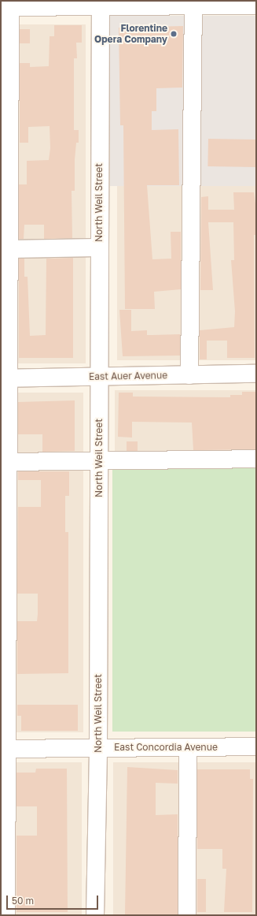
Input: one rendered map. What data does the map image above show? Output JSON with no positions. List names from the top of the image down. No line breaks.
{"streets":{"street":["North Weil Street","East Auer Avenue","East Concordia Avenue"]},"crossings":[["North Weil Street","East Auer Avenue"],["North Weil Street","East Concordia Avenue"]],"places":["Florentine Opera Company"],"scale_bar":"50 m"}
